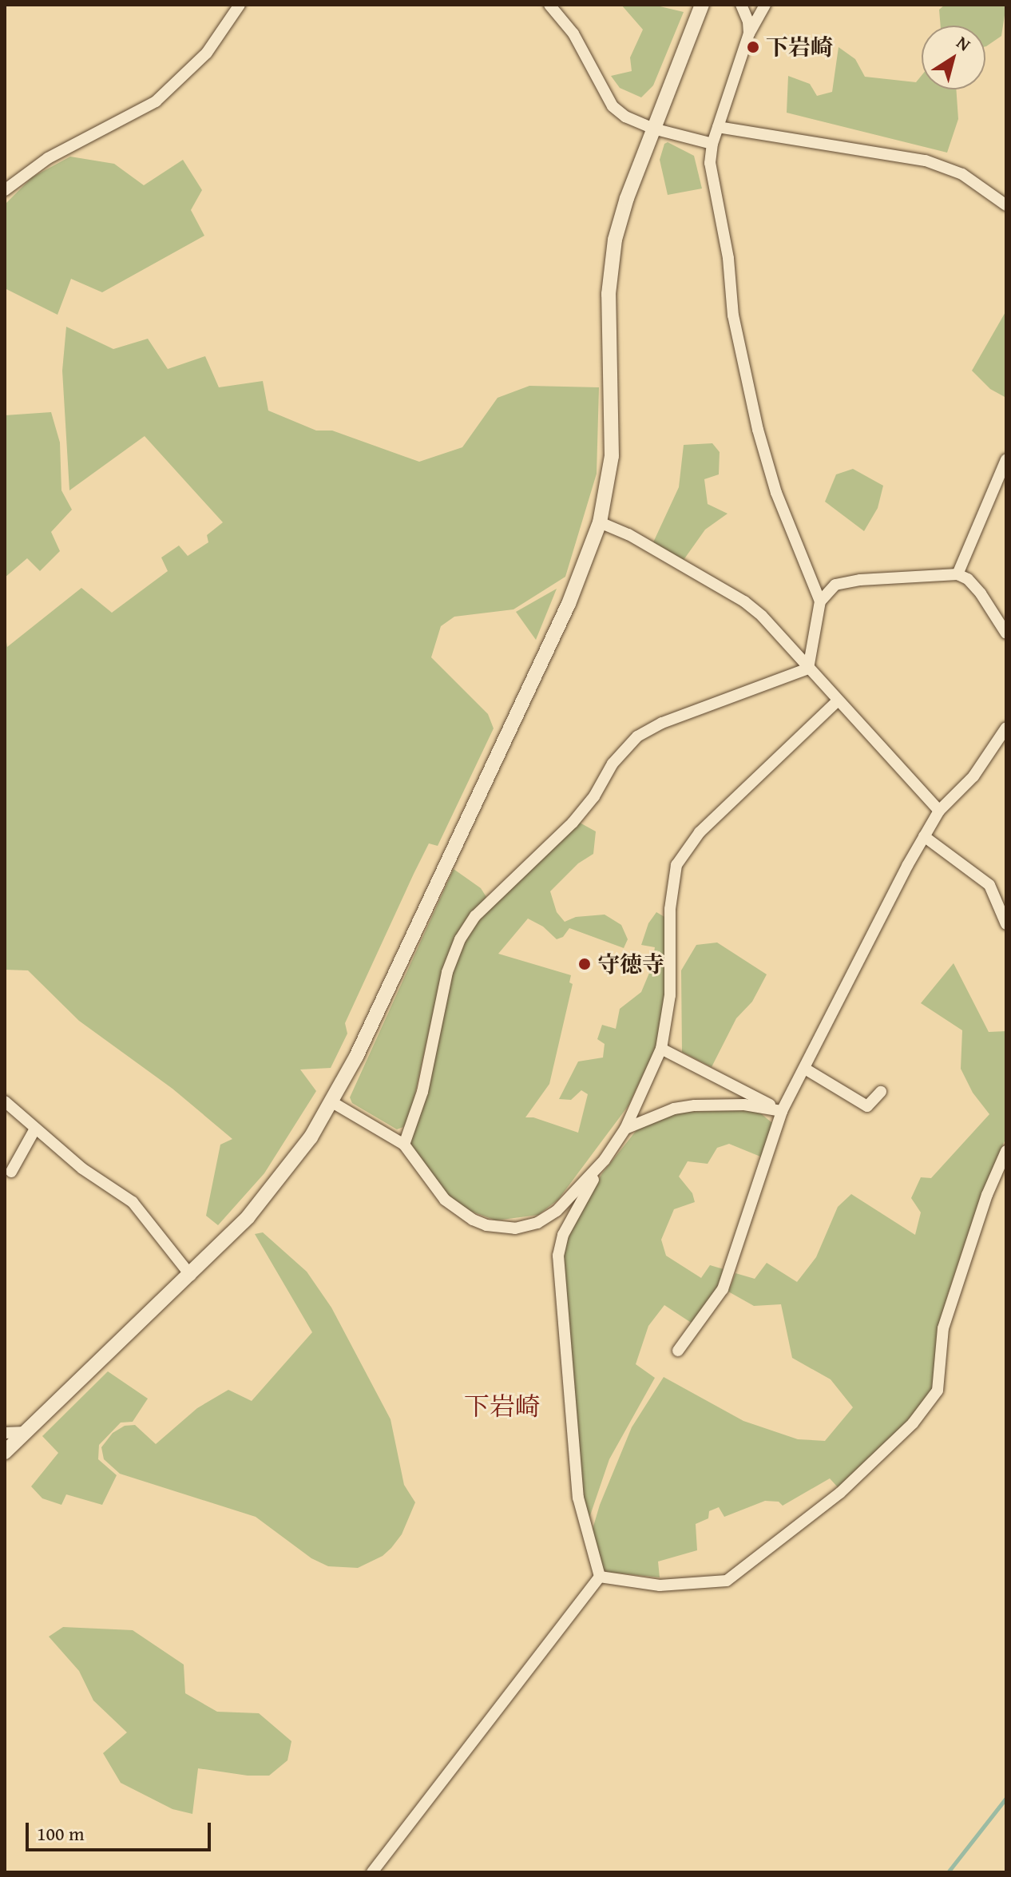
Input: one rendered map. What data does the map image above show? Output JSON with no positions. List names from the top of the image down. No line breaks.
{"districts":["下岩崎"],"places":["下岩崎","守徳寺"],"scale_bar":"100 m","north":"top right"}
